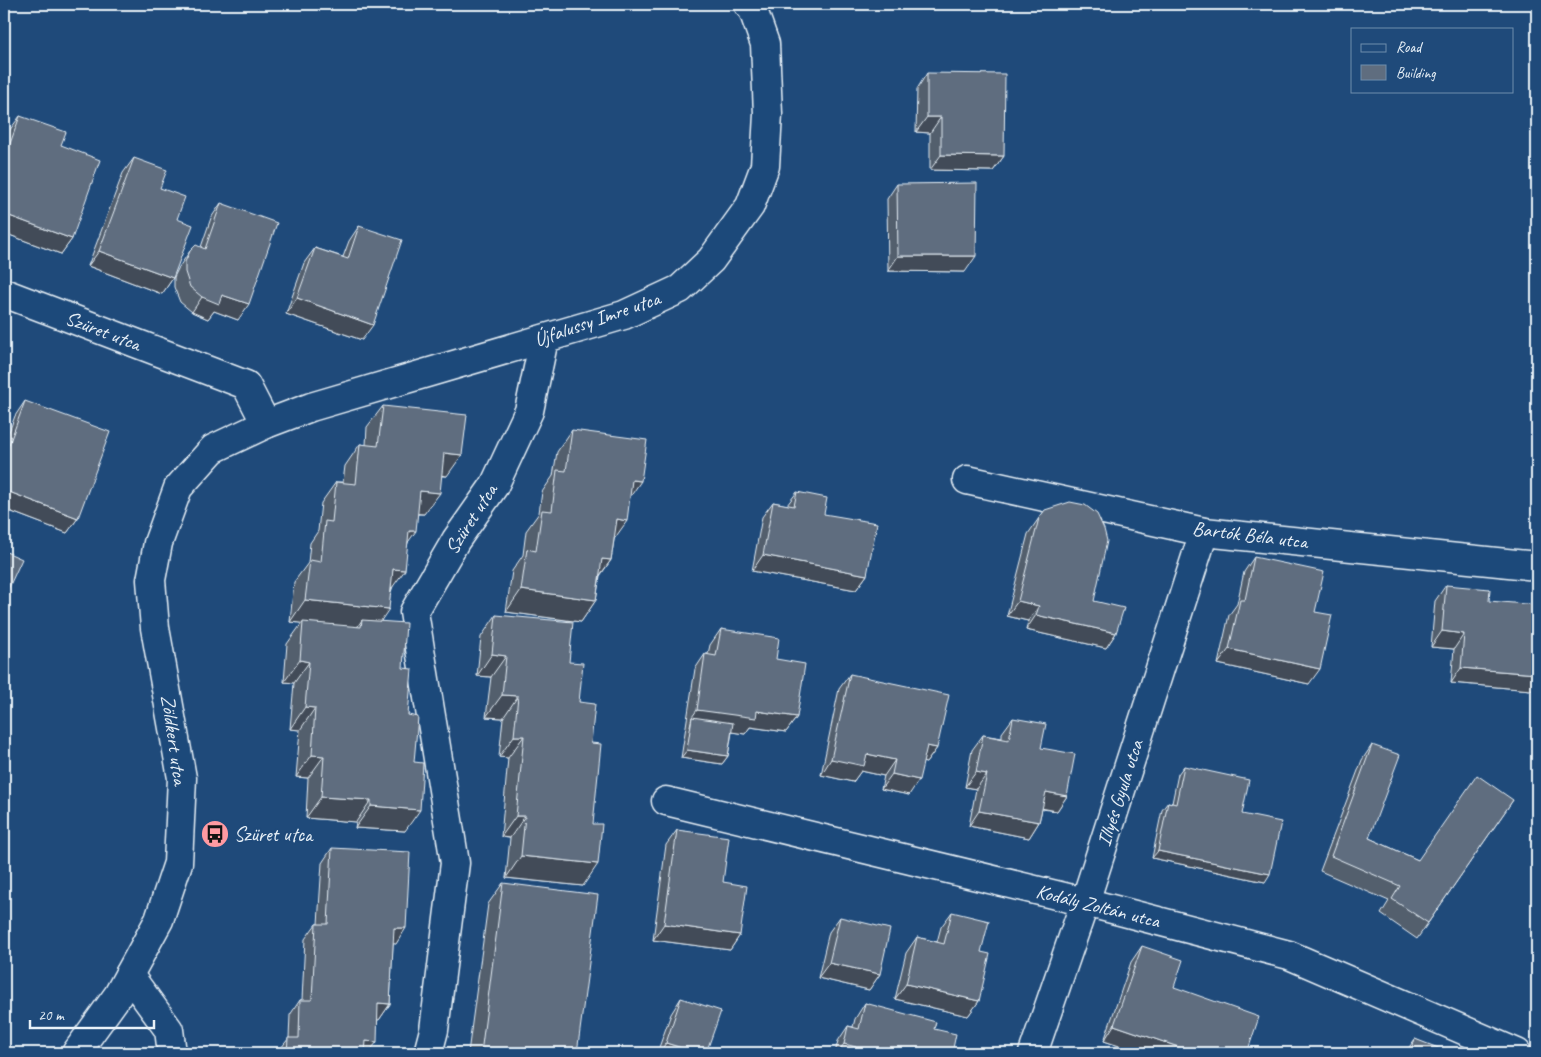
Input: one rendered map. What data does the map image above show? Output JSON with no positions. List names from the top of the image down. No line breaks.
{"streets":{"street":["Újfalussy Imre utca","Szüret utca","Bartók Béla utca","Zöldkert utca","Illyés Gyula utca","Kodály Zoltán utca"]},"crossings":[["Újfalussy Imre utca","Szüret utca"],["Újfalussy Imre utca","Zöldkert utca"],["Bartók Béla utca","Illyés Gyula utca"],["Illyés Gyula utca","Kodály Zoltán utca"]],"places":{"bus stop":["Szüret utca"]},"legend":["Road","Building"],"scale_bar":"20 m"}
